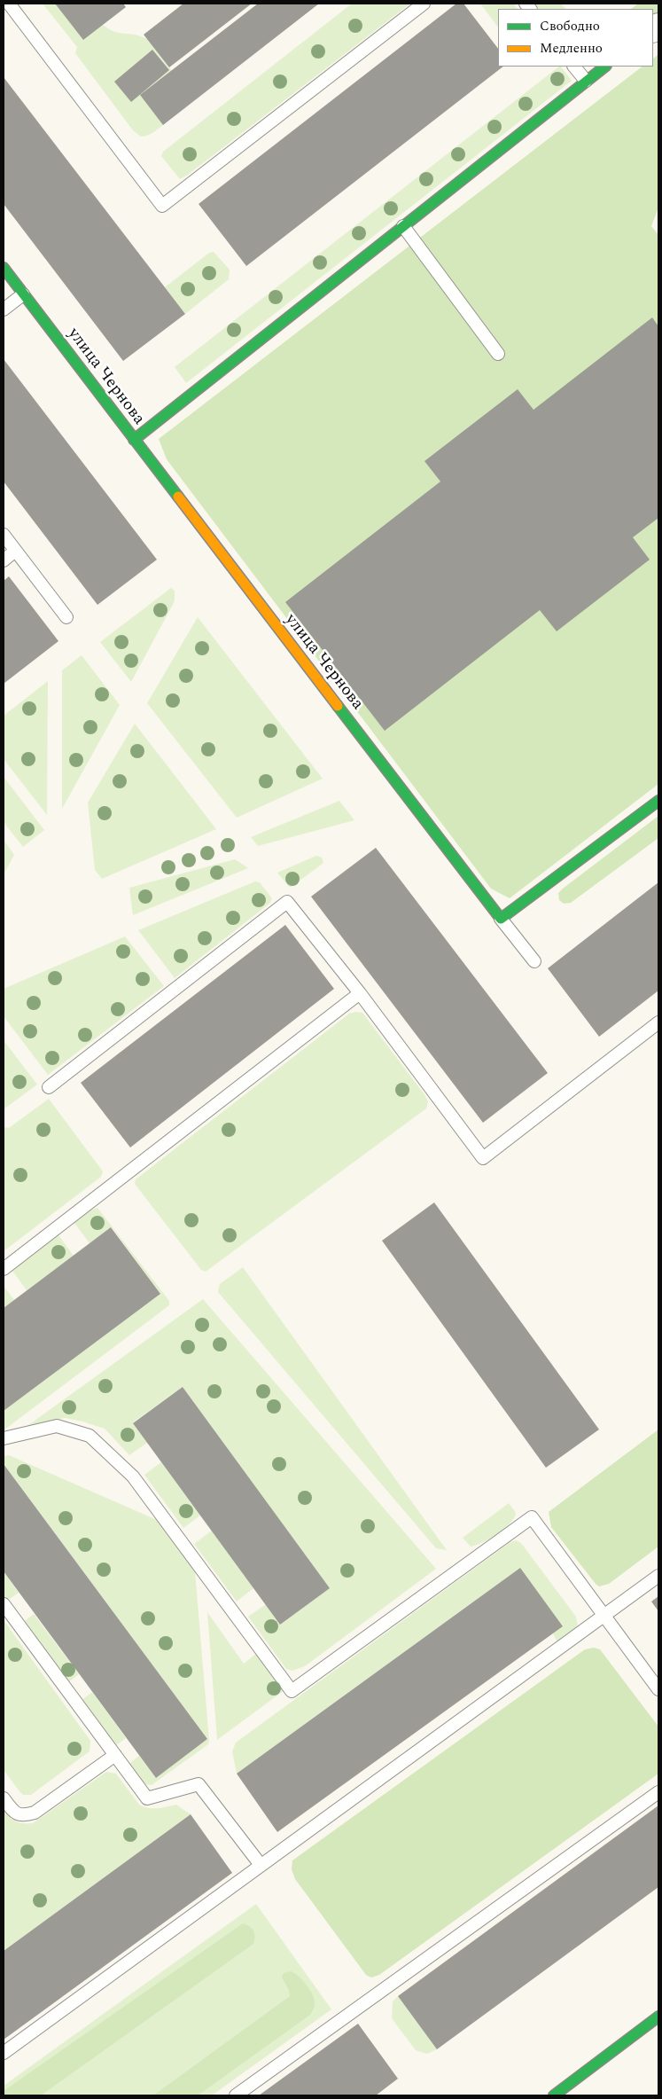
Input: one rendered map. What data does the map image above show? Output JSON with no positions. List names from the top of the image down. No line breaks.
{"streets":{"street":["улица Чернова"]},"legend":["Свободно","Медленно"]}
